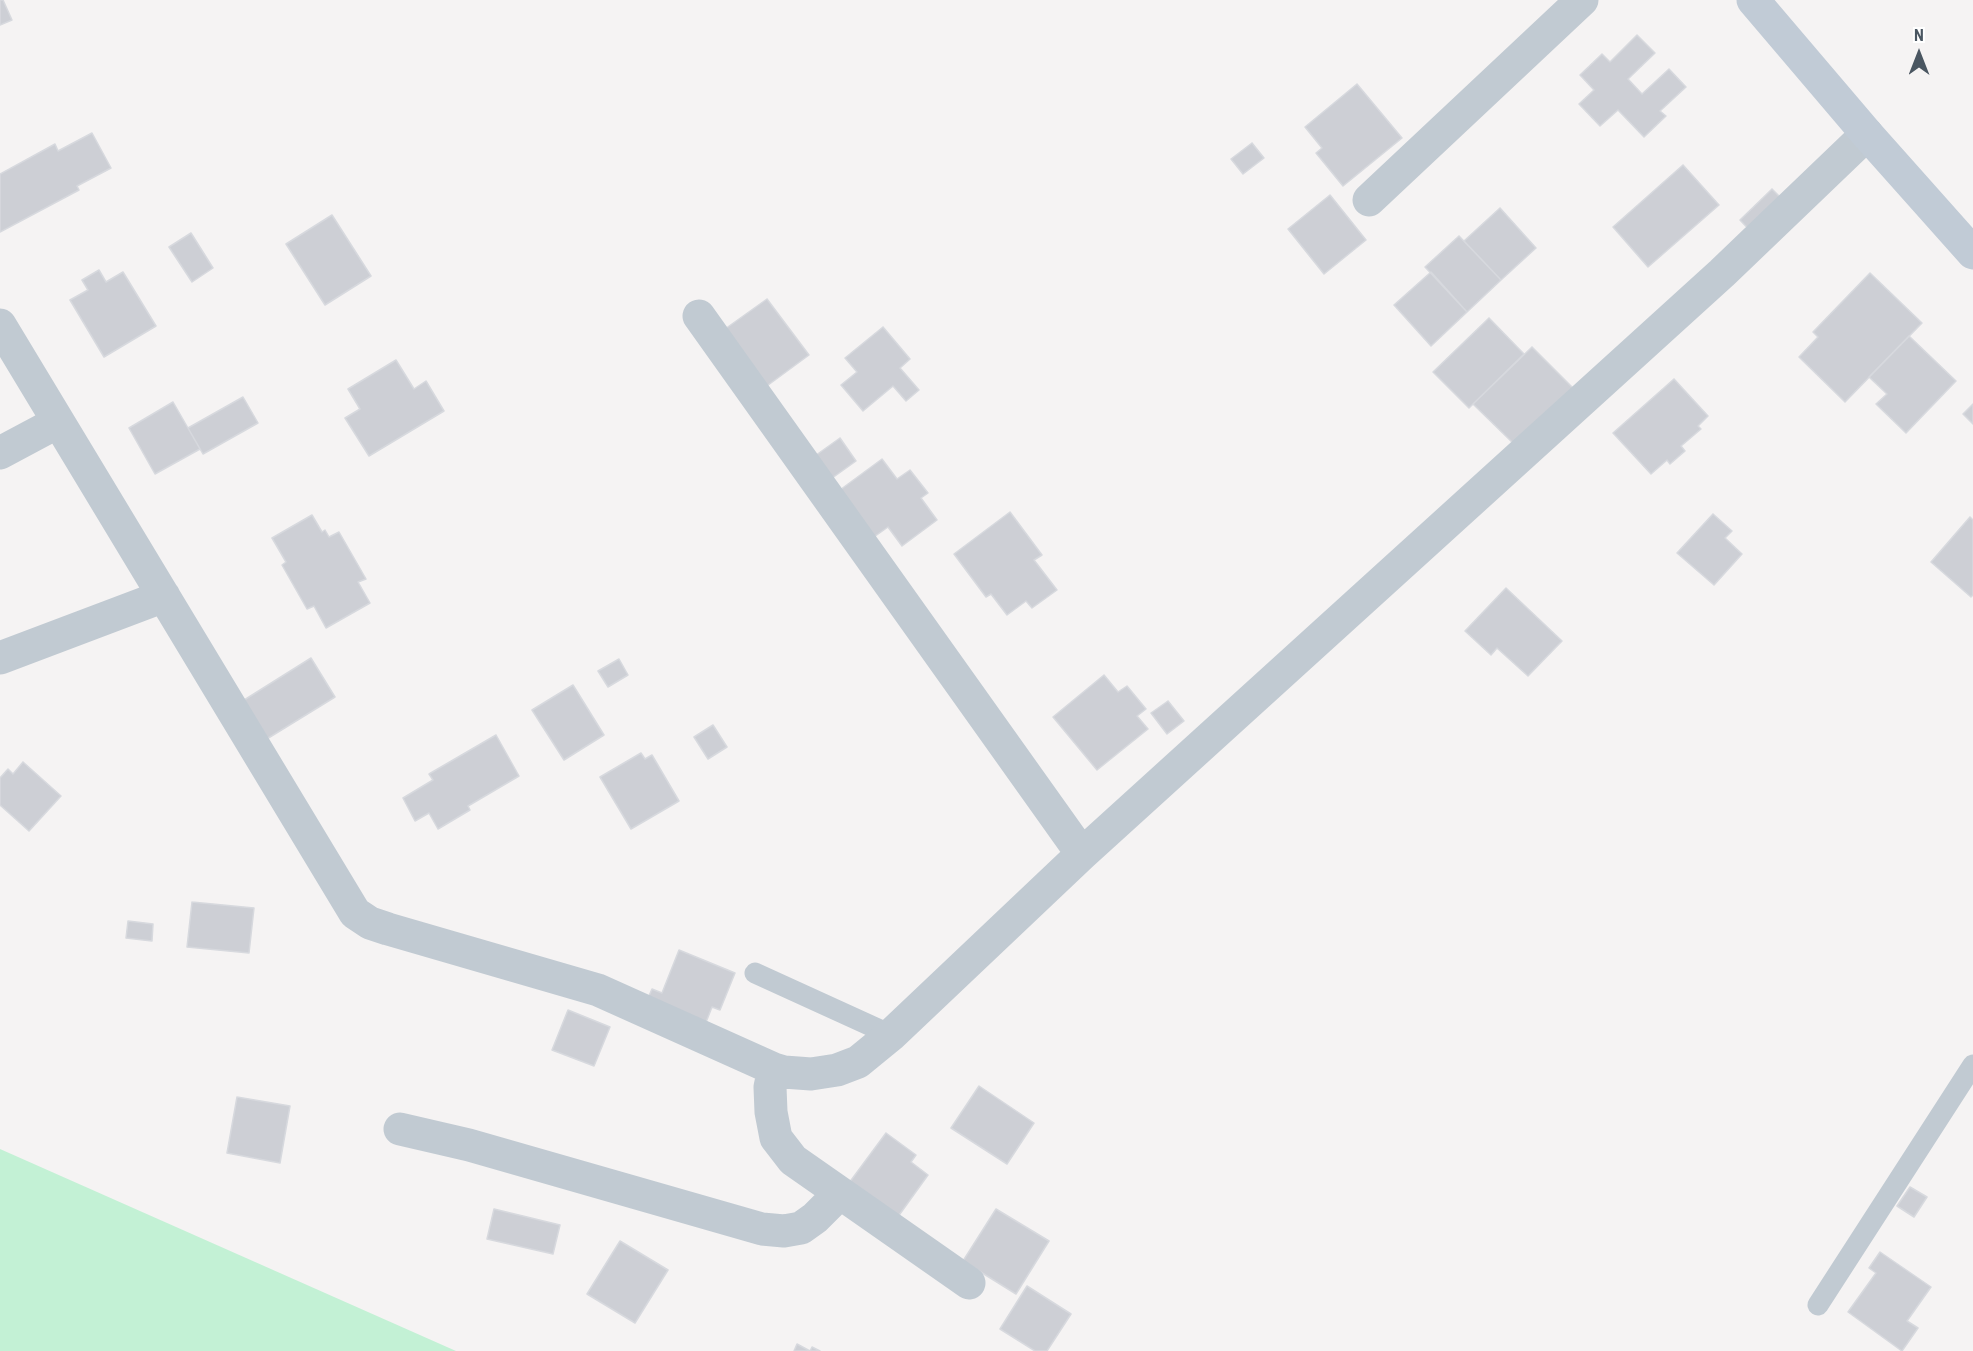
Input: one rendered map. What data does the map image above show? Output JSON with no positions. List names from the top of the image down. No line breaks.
{"north":"top"}
